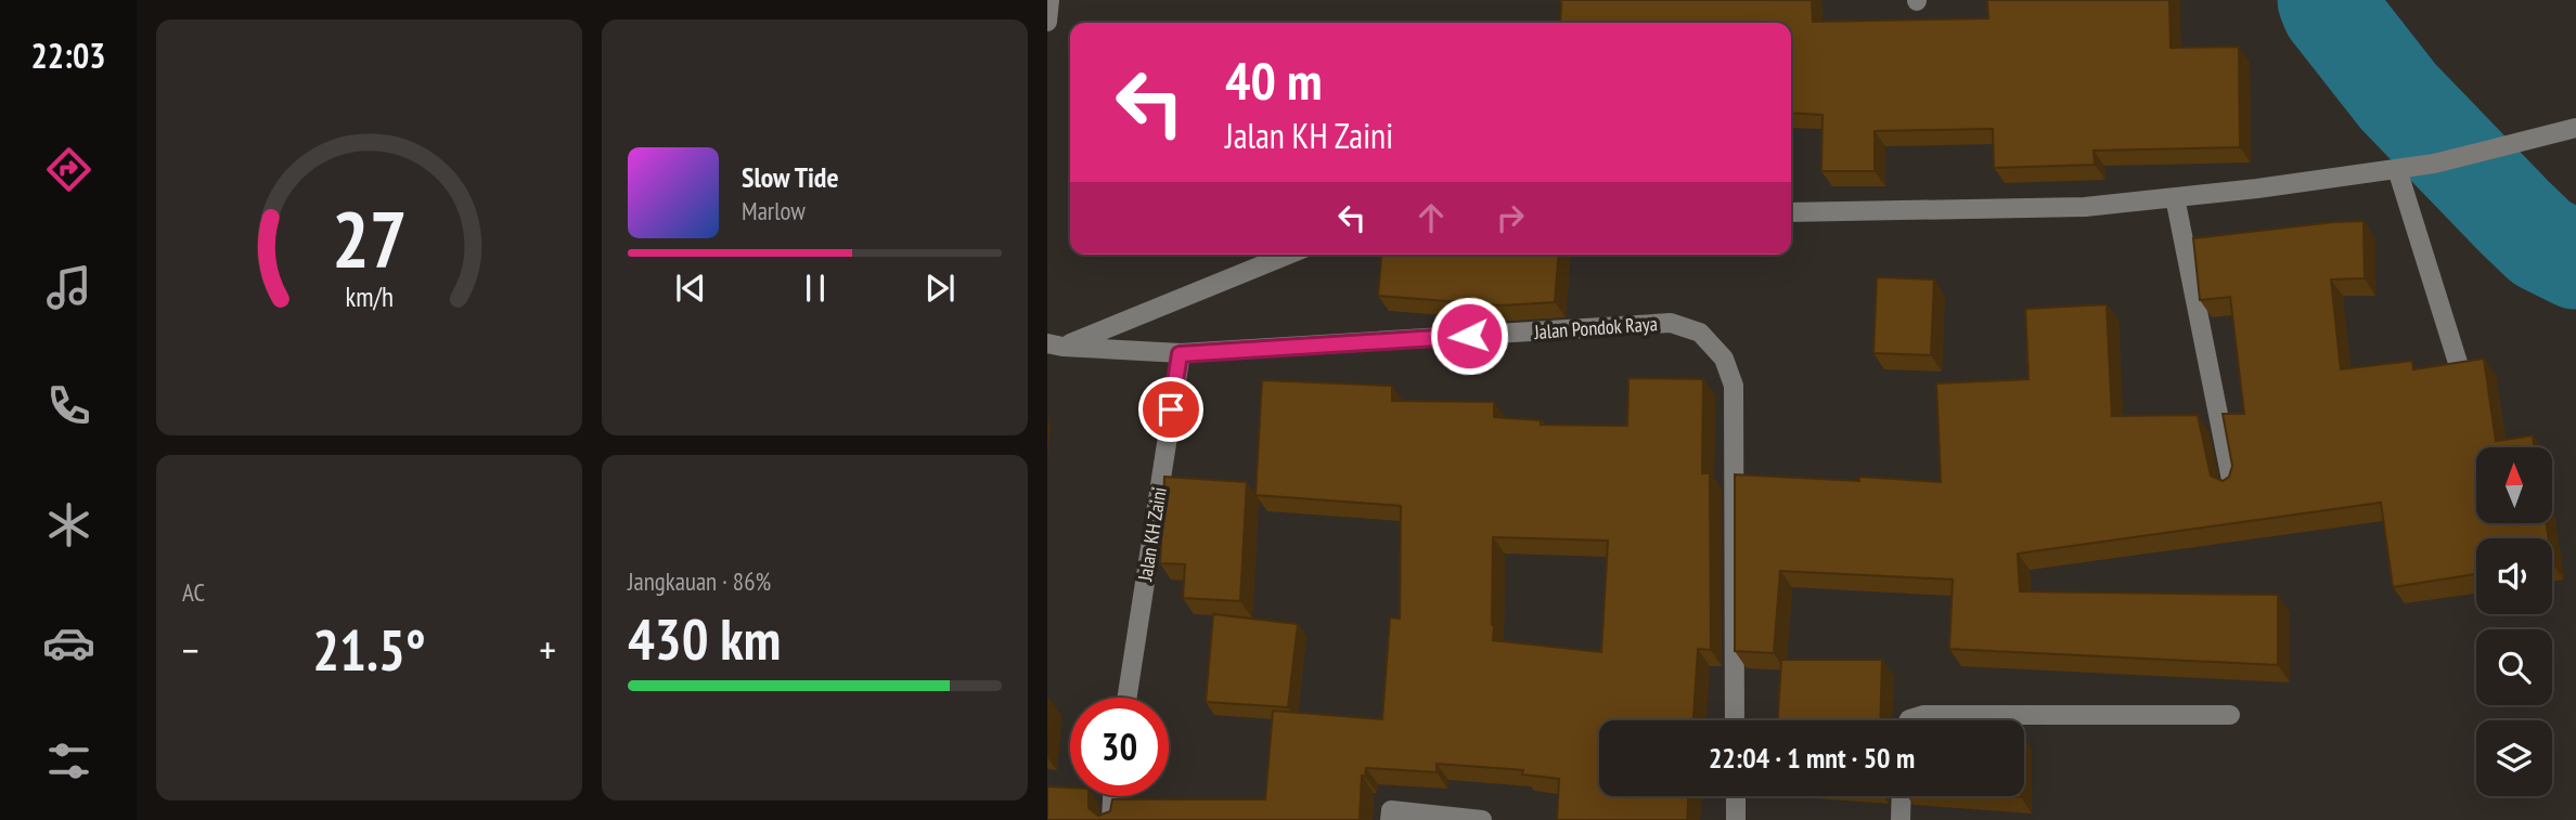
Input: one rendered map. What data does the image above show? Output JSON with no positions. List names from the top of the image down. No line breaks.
{"streets":{"street":["Jalan Pondok Raya","Jalan KH Zaini"]},"crossings":[["Jalan Pondok Raya","Jalan KH Zaini"]],"north":"top","page":{"tabs":"22:03","turn":["40 m","Jalan KH Zaini"],"song":["Slow Tide","Marlow"],"tile":["AC",["Jangkauan · 86%","430 km"]],"heat":["−","21.5°","+"],"limit":"30","trip":"22:04 · 1 mnt · 50 m","gauge":["27","km/h"]}}
